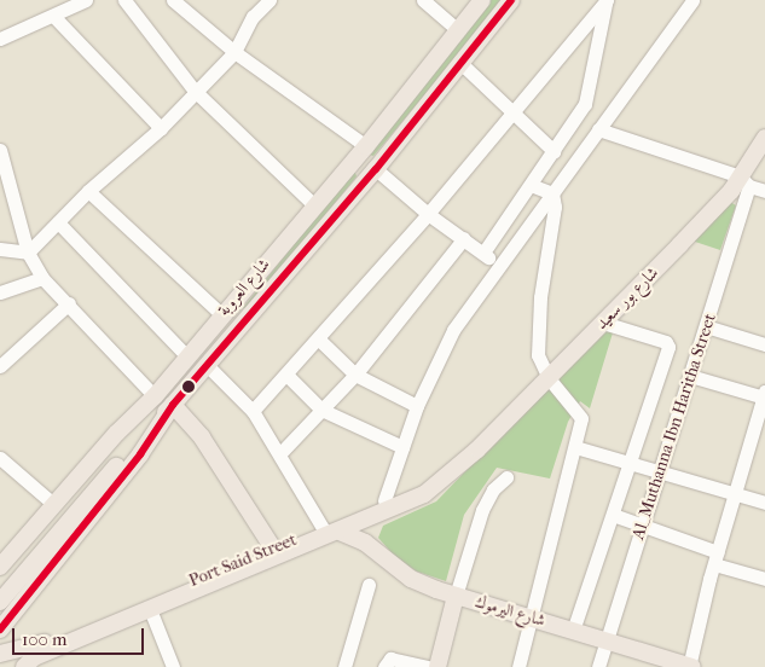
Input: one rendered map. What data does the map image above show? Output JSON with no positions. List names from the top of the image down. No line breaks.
{"streets":{"main road":["شارع العروبة","شارع بور سعيد","Port Said Street","شارع اليرموك"],"street":["Al_Muthanna Ibn Haritha Street"]},"crossings":[["شارع بور سعيد","Al_Muthanna Ibn Haritha Street"],["شارع بور سعيد","Port Said Street"],["Al_Muthanna Ibn Haritha Street","شارع اليرموك"]],"scale_bar":"100 m"}
